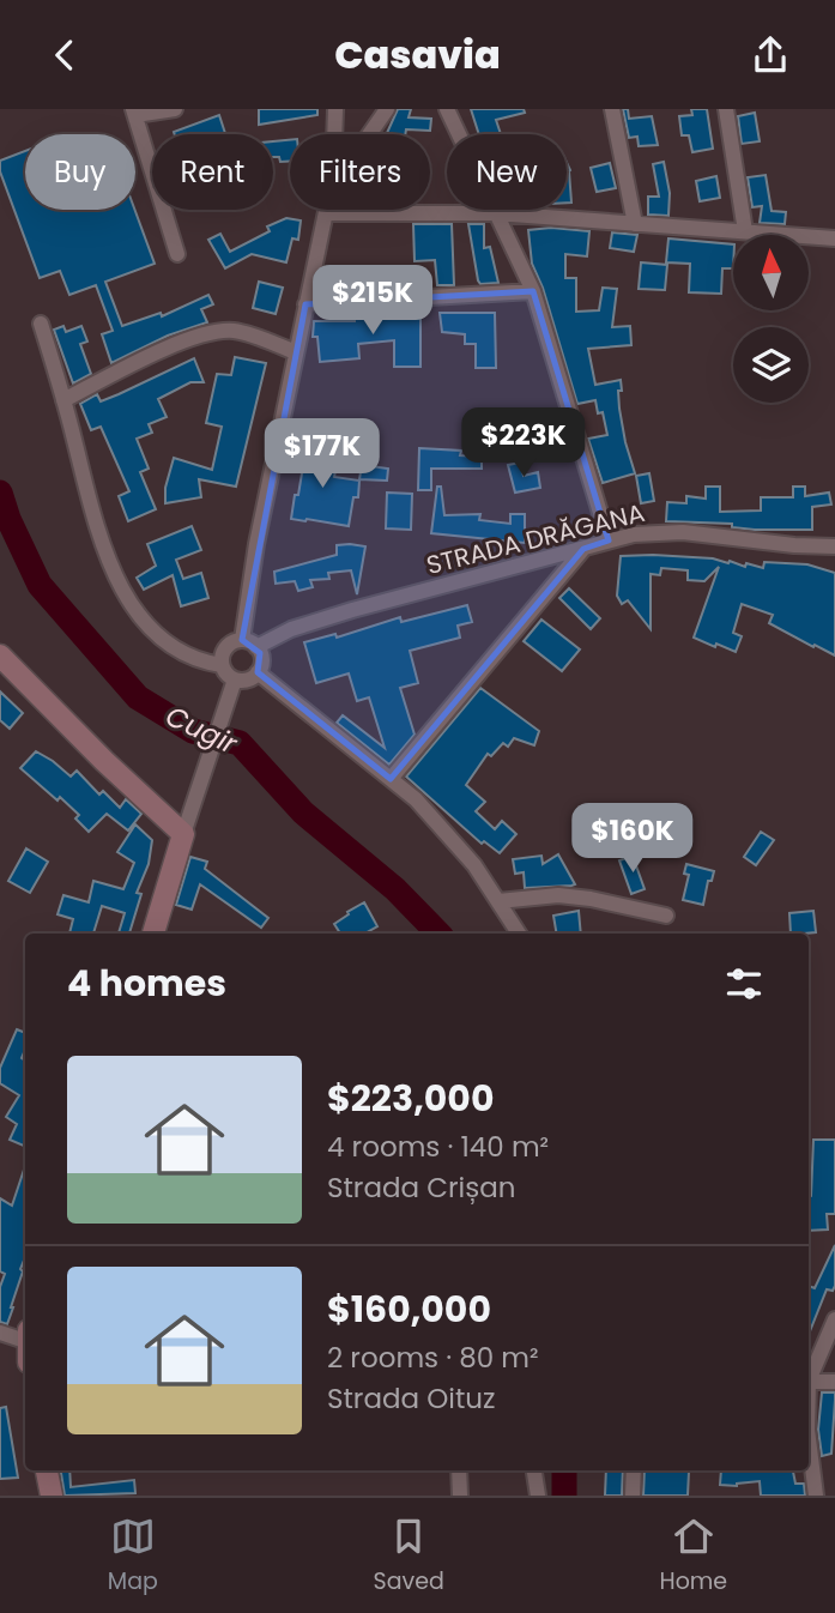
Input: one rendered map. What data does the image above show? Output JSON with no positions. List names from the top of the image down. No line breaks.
{"streets":{"street":["STRADA DRĂGANA"]},"water":["Cugir"],"north":"top","page":{"header":"Casavia","chip":["Buy","Rent","Filters","New"],"price":["$215K","$223K","$177K","$160K"],"heading":"4 homes","list":[{"name":"$223,000","note":"4 rooms · 140 m² · Strada Crișan"},{"name":"$160,000","note":"2 rooms · 80 m² · Strada Oituz"}],"tabs":["Map","Saved","Home"]}}
